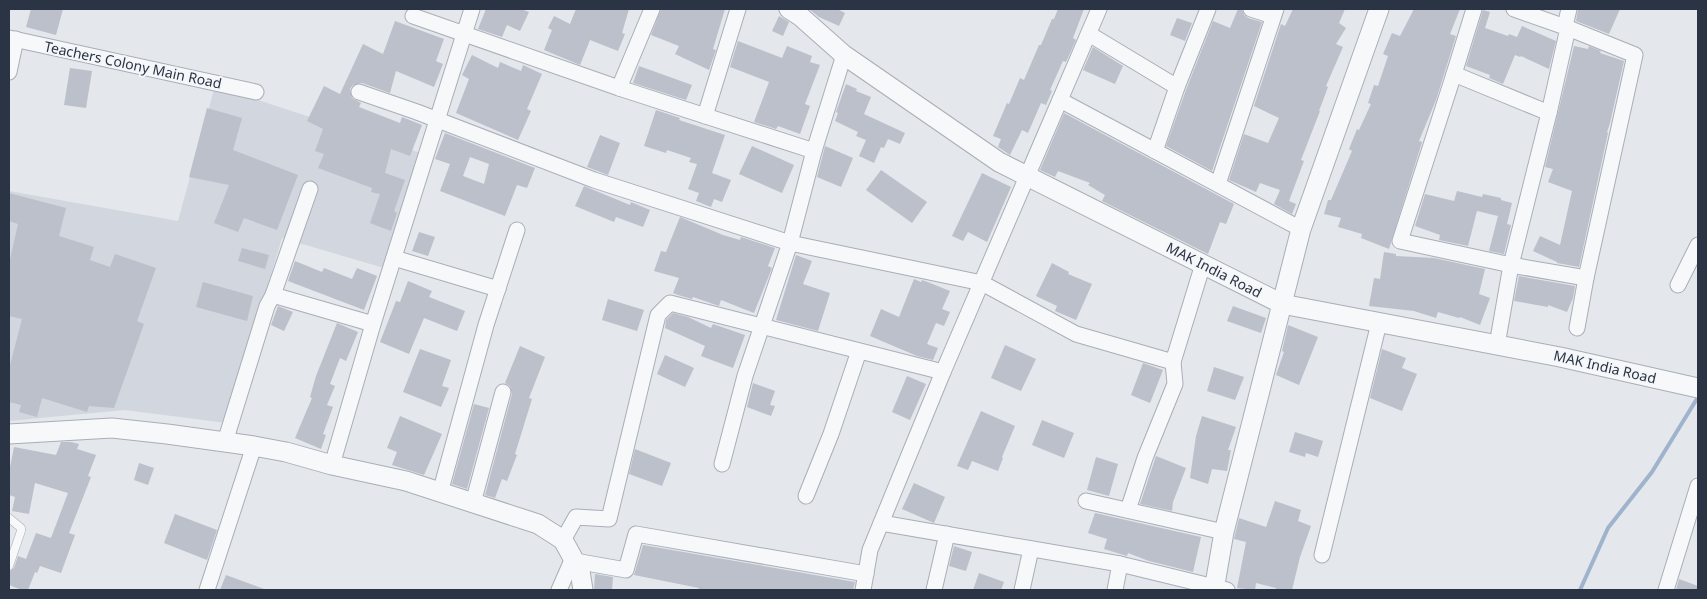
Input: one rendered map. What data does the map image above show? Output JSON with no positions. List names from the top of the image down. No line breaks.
{"streets":{"street":["Teachers Colony Main Road","MAK India Road"]}}
